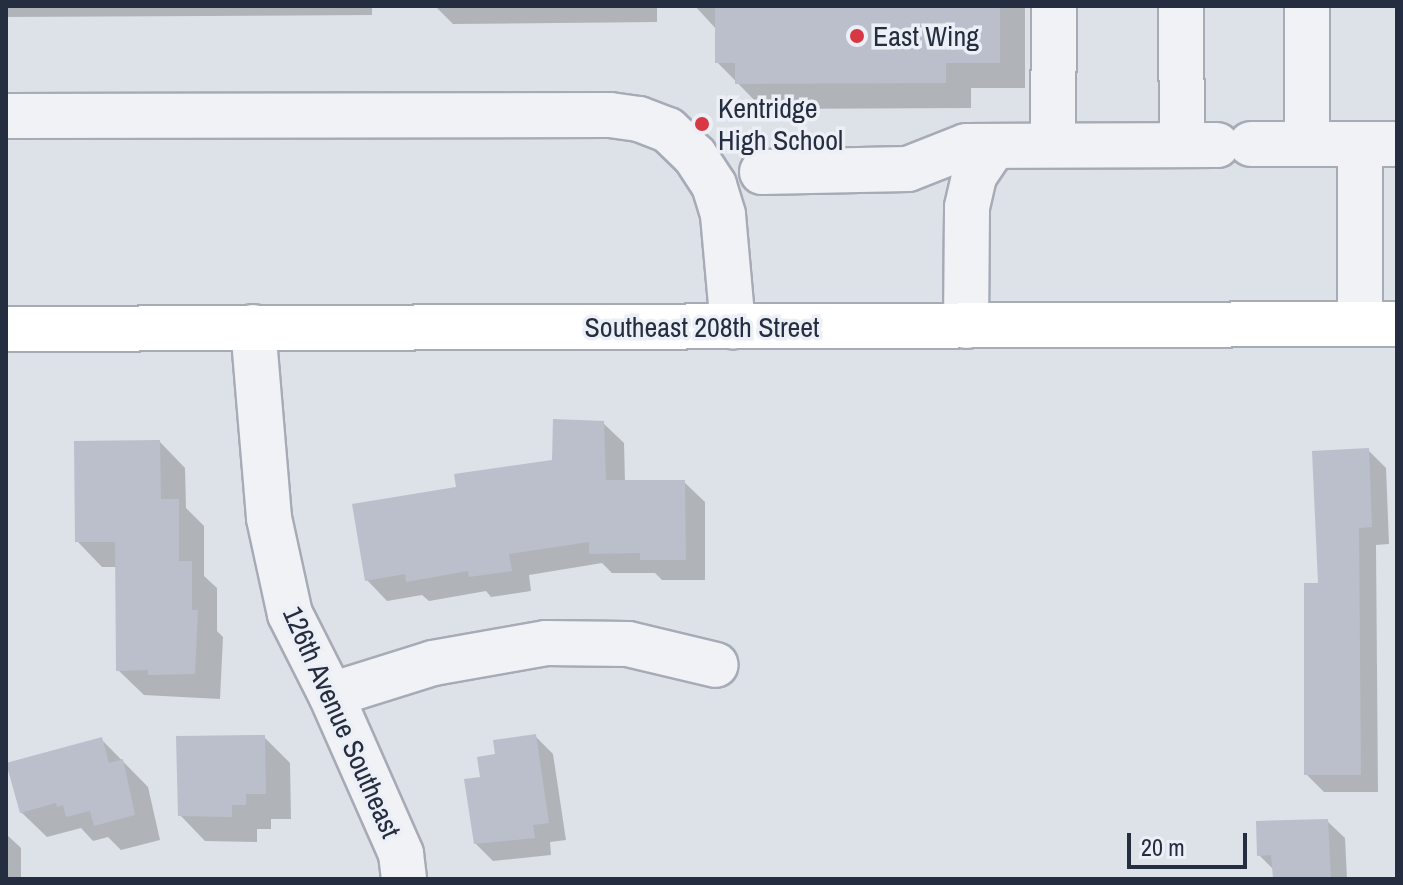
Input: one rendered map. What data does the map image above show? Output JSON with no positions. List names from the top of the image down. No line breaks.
{"streets":{"main road":["Southeast 208th Street"],"street":["126th Avenue Southeast"]},"crossings":[["Southeast 208th Street","126th Avenue Southeast"]],"places":["East Wing","Kentridge High School"],"scale_bar":"20 m"}
